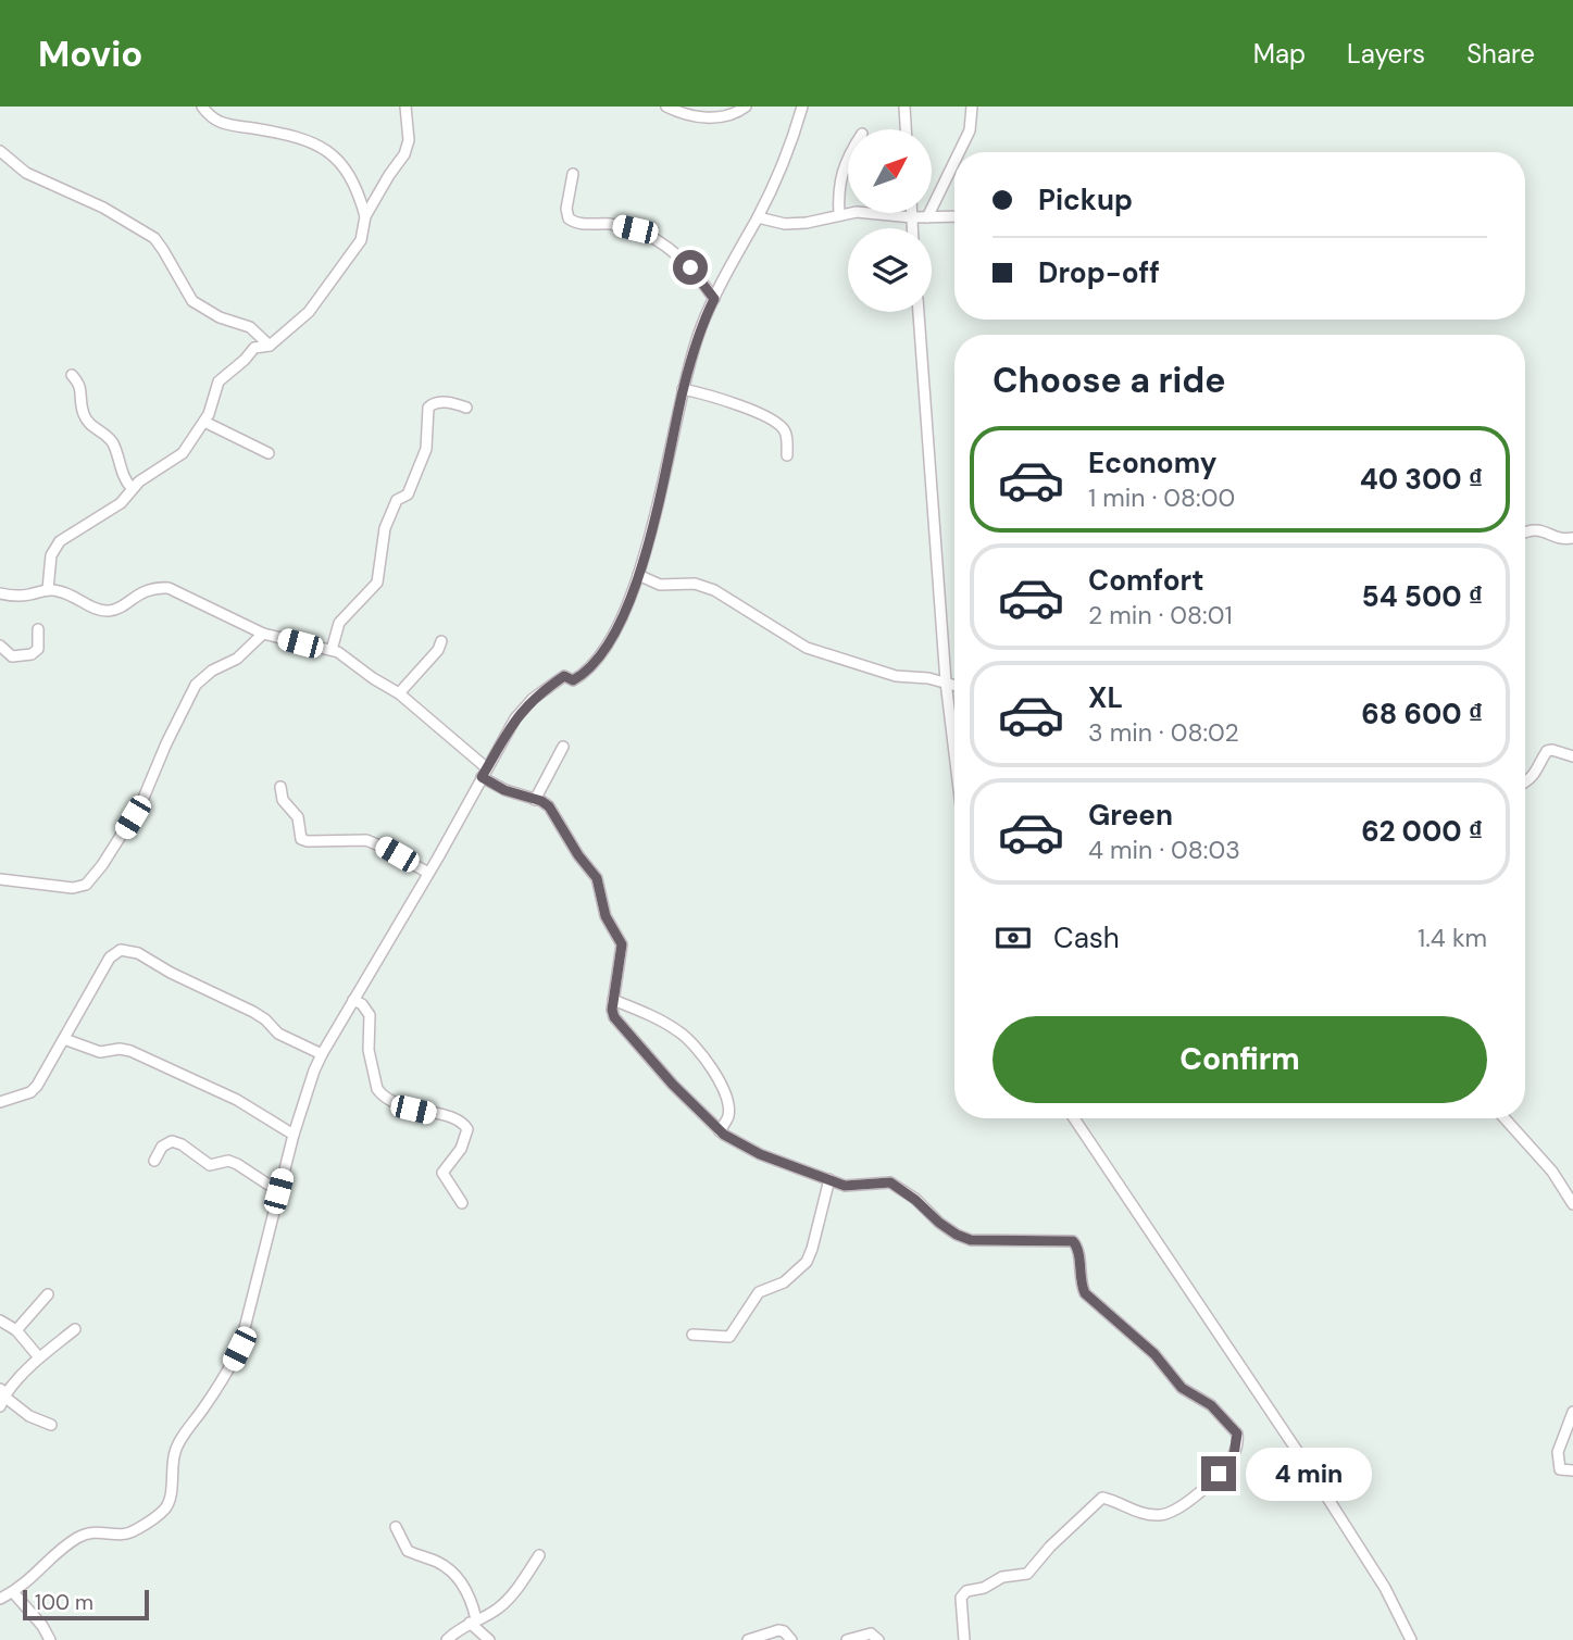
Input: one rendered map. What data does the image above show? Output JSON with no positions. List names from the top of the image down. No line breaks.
{"scale_bar":"100 m","north":"top right","page":{"header":"Movio","nav":["Map","Layers","Share"],"banner":["Pickup","Drop-off"],"heading":"Choose a ride","list":[{"name":"Economy","note":"1 min · 08:00","value":"40 300 ₫"},{"name":"Comfort","note":"2 min · 08:01","value":"54 500 ₫"},{"name":"XL","note":"3 min · 08:02","value":"68 600 ₫"},{"name":"Green","note":"4 min · 08:03","value":"62 000 ₫"}],"pay":["Cash","1.4 km"],"buttons":"Confirm","bubble":"4 min","scale":"100 m"}}
